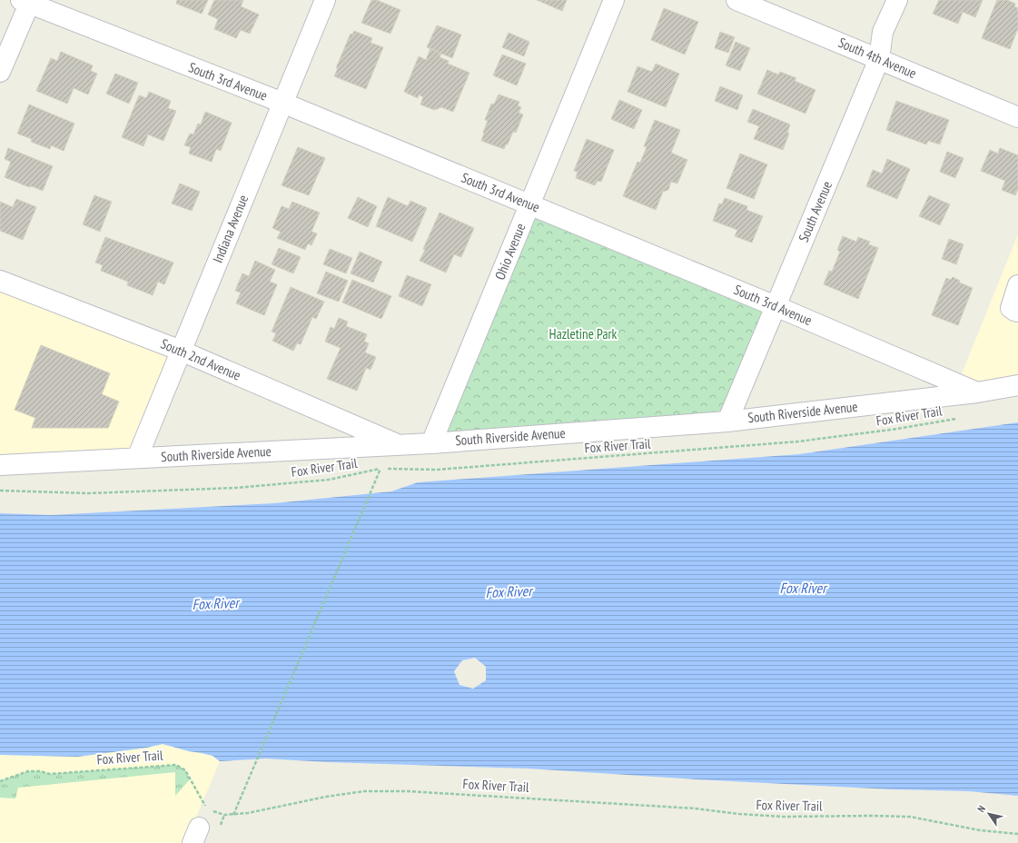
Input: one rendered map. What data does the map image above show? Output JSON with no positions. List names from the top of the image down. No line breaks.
{"streets":{"street":["South 4th Avenue","South 3rd Avenue","South Avenue","Indiana Avenue","Ohio Avenue","South 2nd Avenue","South Riverside Avenue"],"path":["Fox River Trail"]},"crossings":[["South 4th Avenue","South Avenue"],["South 3rd Avenue","South Avenue"],["South 3rd Avenue","Indiana Avenue"],["South 3rd Avenue","Ohio Avenue"],["South 3rd Avenue","South Riverside Avenue"],["South Avenue","South Riverside Avenue"],["Indiana Avenue","South 2nd Avenue"],["Indiana Avenue","South Riverside Avenue"],["Ohio Avenue","South Riverside Avenue"],["South 2nd Avenue","South Riverside Avenue"]],"water":["Fox River"],"parks":["Hazletine Park"],"north":"top left"}
